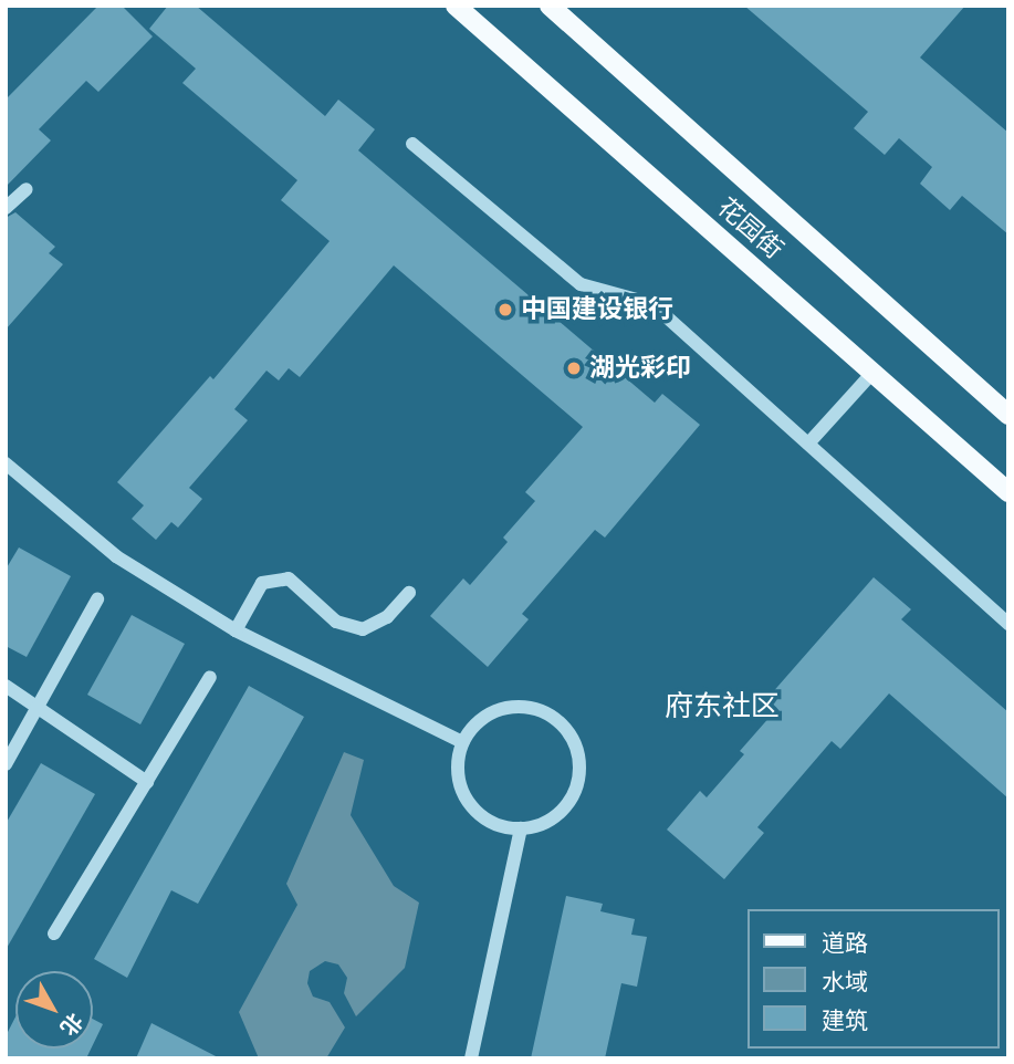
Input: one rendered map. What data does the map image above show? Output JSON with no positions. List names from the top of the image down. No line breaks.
{"streets":{"main road":["花园街"]},"districts":["府东社区"],"places":["中国建设银行","湖光彩印"],"legend":["道路","水域","建筑"],"north":"bottom right"}
